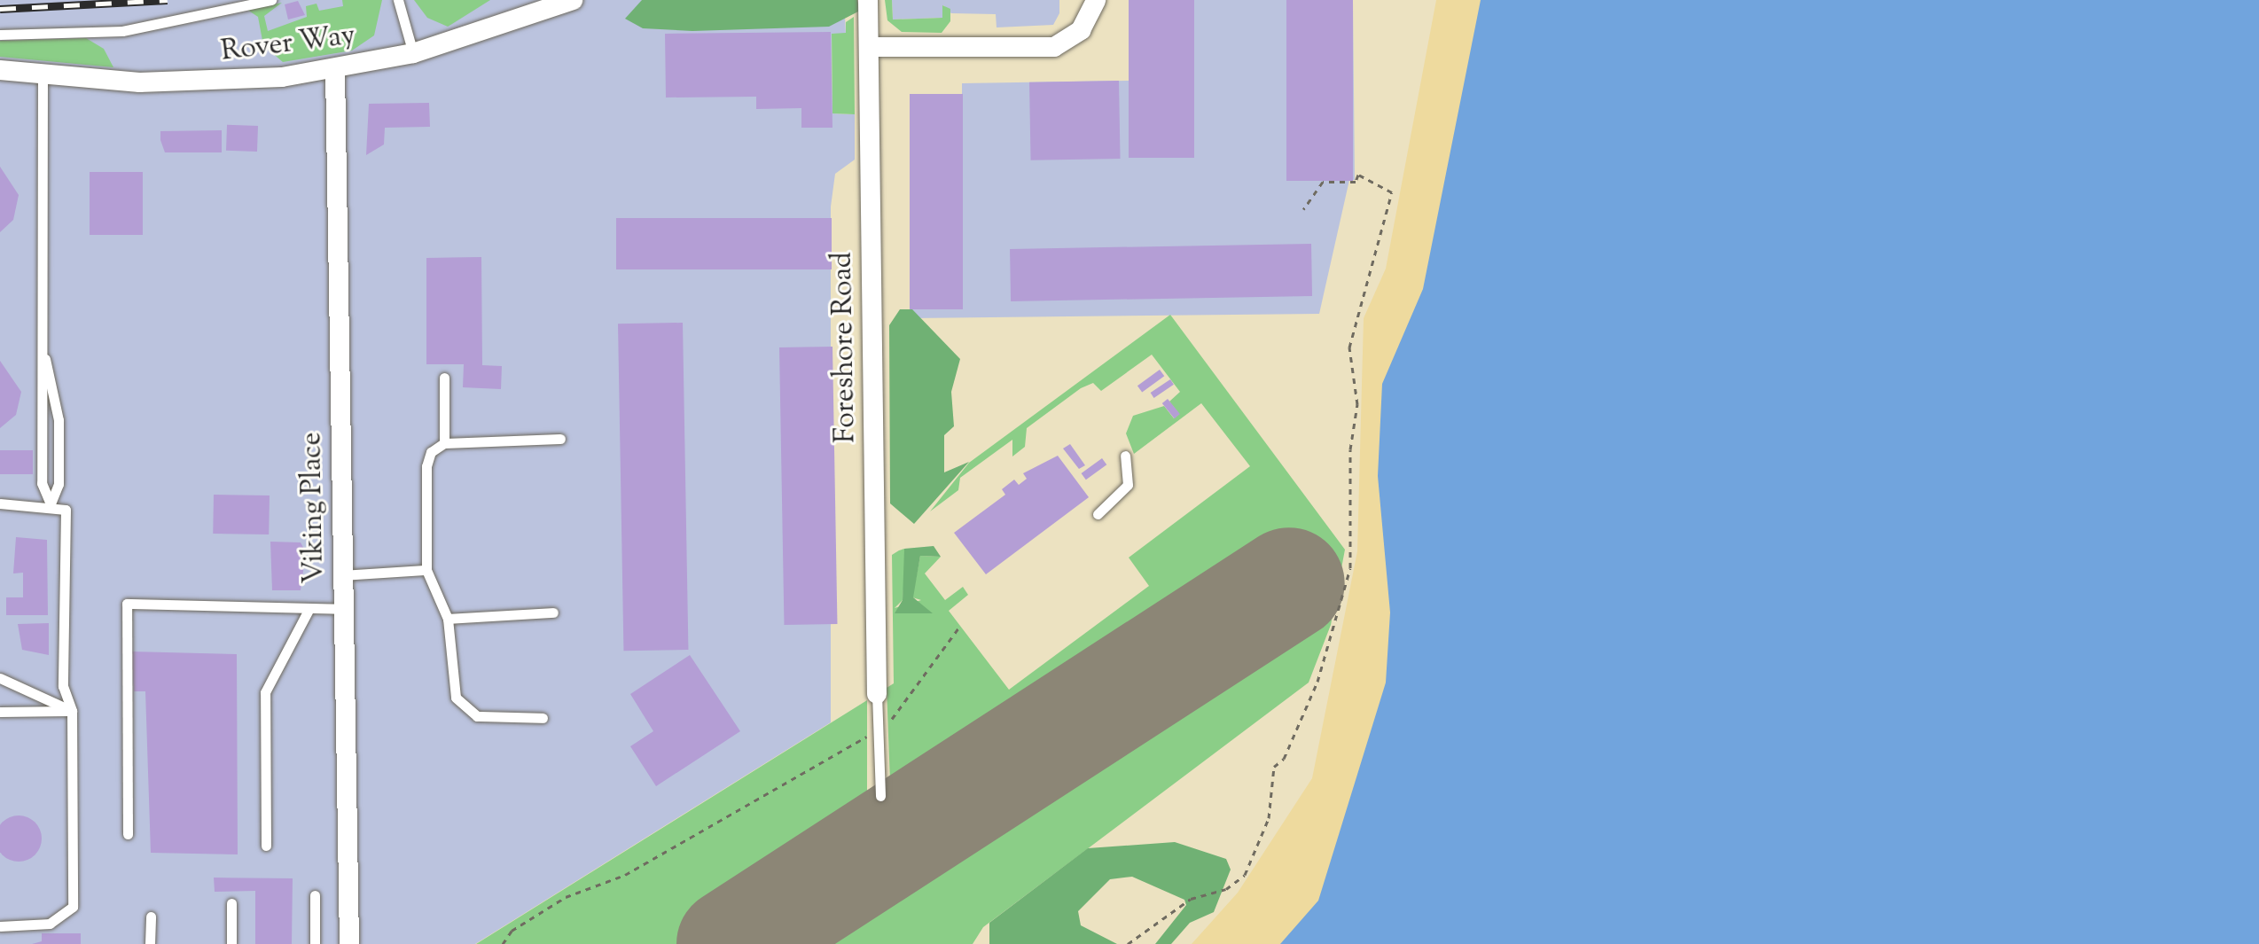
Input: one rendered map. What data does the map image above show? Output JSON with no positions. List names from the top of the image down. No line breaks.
{"streets":{"street":["Rover Way","Foreshore Road","Viking Place"]},"crossings":[["Rover Way","Viking Place"]]}
